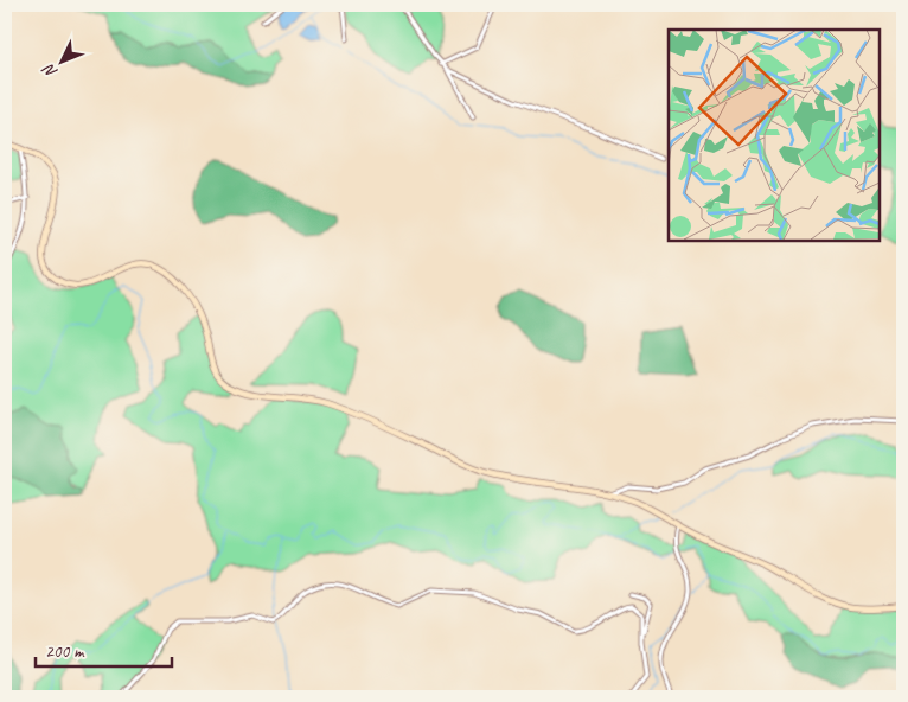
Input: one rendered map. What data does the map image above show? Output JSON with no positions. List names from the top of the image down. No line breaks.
{"scale_bar":"200 m","north":"bottom left"}
